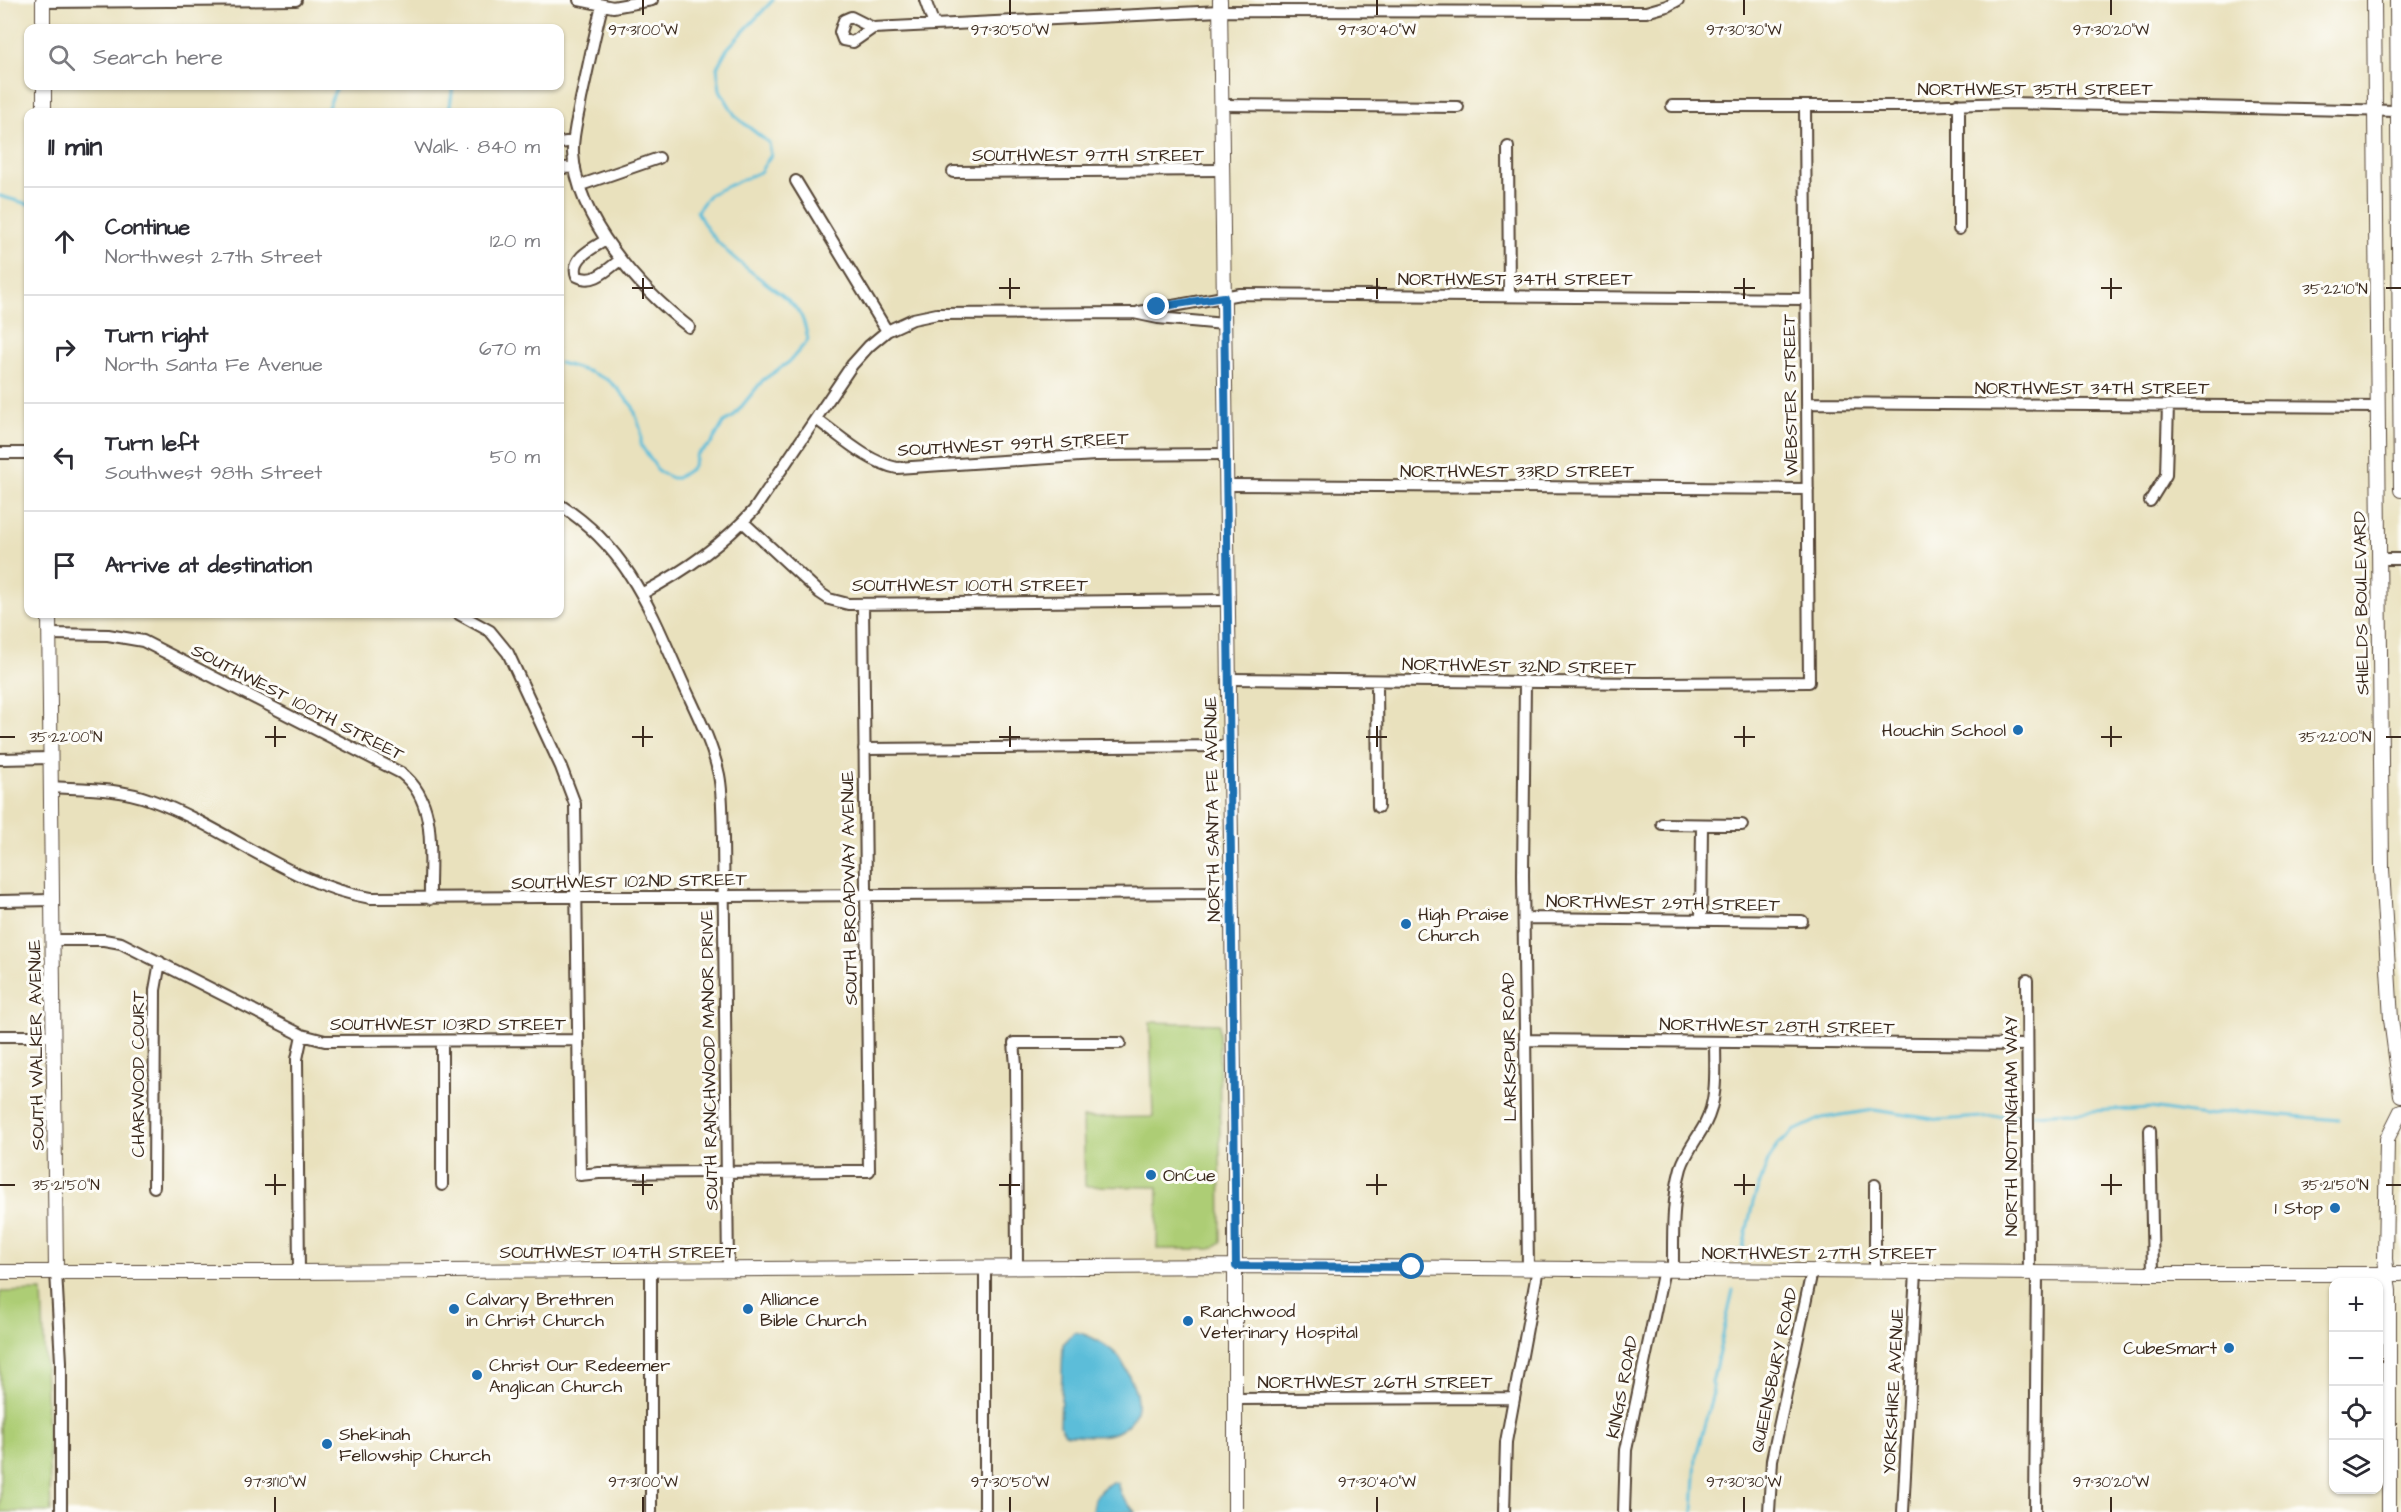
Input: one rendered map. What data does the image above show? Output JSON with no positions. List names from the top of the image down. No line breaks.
{"streets":{"main road":["SHIELDS BOULEVARD","NORTH SANTA FE AVENUE","SOUTH WALKER AVENUE","SOUTHWEST 104TH STREET","NORTHWEST 27TH STREET"],"street":["NORTHWEST 35TH STREET","SOUTHWEST 97TH STREET","NORTHWEST 34TH STREET","WEBSTER STREET","SOUTHWEST 99TH STREET","NORTHWEST 33RD STREET","SOUTHWEST 100TH STREET","NORTHWEST 32ND STREET","SOUTHWEST 102ND STREET","SOUTH BROADWAY AVENUE","NORTHWEST 29TH STREET","SOUTHWEST 103RD STREET","NORTHWEST 28TH STREET","LARKSPUR ROAD","SOUTH RANCHWOOD MANOR DRIVE","CHARWOOD COURT","NORTH NOTTINGHAM WAY","QUEENSBURY ROAD","NORTHWEST 26TH STREET","KINGS ROAD","YORKSHIRE AVENUE"]},"crossings":[["NORTHWEST 35TH STREET","WEBSTER STREET"],["NORTHWEST 35TH STREET","SHIELDS BOULEVARD"],["SOUTHWEST 97TH STREET","NORTH SANTA FE AVENUE"],["NORTHWEST 34TH STREET","WEBSTER STREET"],["NORTHWEST 34TH STREET","SHIELDS BOULEVARD"],["NORTHWEST 34TH STREET","NORTH SANTA FE AVENUE"],["WEBSTER STREET","NORTHWEST 33RD STREET"],["WEBSTER STREET","NORTHWEST 32ND STREET"],["SOUTHWEST 99TH STREET","NORTH SANTA FE AVENUE"],["NORTHWEST 33RD STREET","NORTH SANTA FE AVENUE"],["SOUTHWEST 100TH STREET","NORTH SANTA FE AVENUE"],["SOUTHWEST 100TH STREET","SOUTHWEST 102ND STREET"],["SOUTHWEST 100TH STREET","SOUTH BROADWAY AVENUE"],["SOUTHWEST 100TH STREET","SOUTH WALKER AVENUE"],["NORTHWEST 32ND STREET","NORTH SANTA FE AVENUE"],["NORTHWEST 32ND STREET","LARKSPUR ROAD"],["NORTH SANTA FE AVENUE","SOUTHWEST 102ND STREET"],["NORTH SANTA FE AVENUE","SOUTHWEST 104TH STREET"],["NORTH SANTA FE AVENUE","NORTHWEST 27TH STREET"],["NORTH SANTA FE AVENUE","NORTHWEST 26TH STREET"],["SOUTHWEST 102ND STREET","SOUTH BROADWAY AVENUE"],["SOUTHWEST 102ND STREET","SOUTH WALKER AVENUE"],["SOUTHWEST 102ND STREET","SOUTH RANCHWOOD MANOR DRIVE"],["SOUTH BROADWAY AVENUE","SOUTH RANCHWOOD MANOR DRIVE"],["NORTHWEST 29TH STREET","LARKSPUR ROAD"],["SOUTHWEST 103RD STREET","SOUTH WALKER AVENUE"],["SOUTHWEST 103RD STREET","CHARWOOD COURT"],["NORTHWEST 28TH STREET","LARKSPUR ROAD"],["NORTHWEST 28TH STREET","NORTH NOTTINGHAM WAY"],["NORTHWEST 28TH STREET","KINGS ROAD"],["SOUTH WALKER AVENUE","SOUTHWEST 104TH STREET"],["LARKSPUR ROAD","NORTHWEST 27TH STREET"],["LARKSPUR ROAD","NORTHWEST 26TH STREET"],["SOUTH RANCHWOOD MANOR DRIVE","SOUTHWEST 104TH STREET"],["NORTH NOTTINGHAM WAY","NORTHWEST 27TH STREET"],["SOUTHWEST 104TH STREET","NORTHWEST 27TH STREET"],["NORTHWEST 27TH STREET","QUEENSBURY ROAD"],["NORTHWEST 27TH STREET","KINGS ROAD"],["NORTHWEST 27TH STREET","YORKSHIRE AVENUE"]],"places":["Houchin School","High Praise Church","OnCue","1 Stop","Calvary Brethren in Christ Church","Alliance Bible Church","Ranchwood Veterinary Hospital","CubeSmart","Christ Our Redeemer Anglican Church","Shekinah Fellowship Church"],"page":{"search":"Search here","heading":["11 min","Walk · 840 m"],"list":[["Continue","Northwest 27th Street","120 m"],["Turn right","North Santa Fe Avenue","670 m"],["Turn left","Southwest 98th Street","50 m"],"Arrive at destination"],"map_buttons":["+","−"]},"coordinates":["97°31'00\"W","97°30'50\"W","97°30'40\"W","97°30'30\"W","97°30'20\"W","35°22'10\"N","35°22'00\"N","35°21'50\"N","97°31'10\"W"]}
